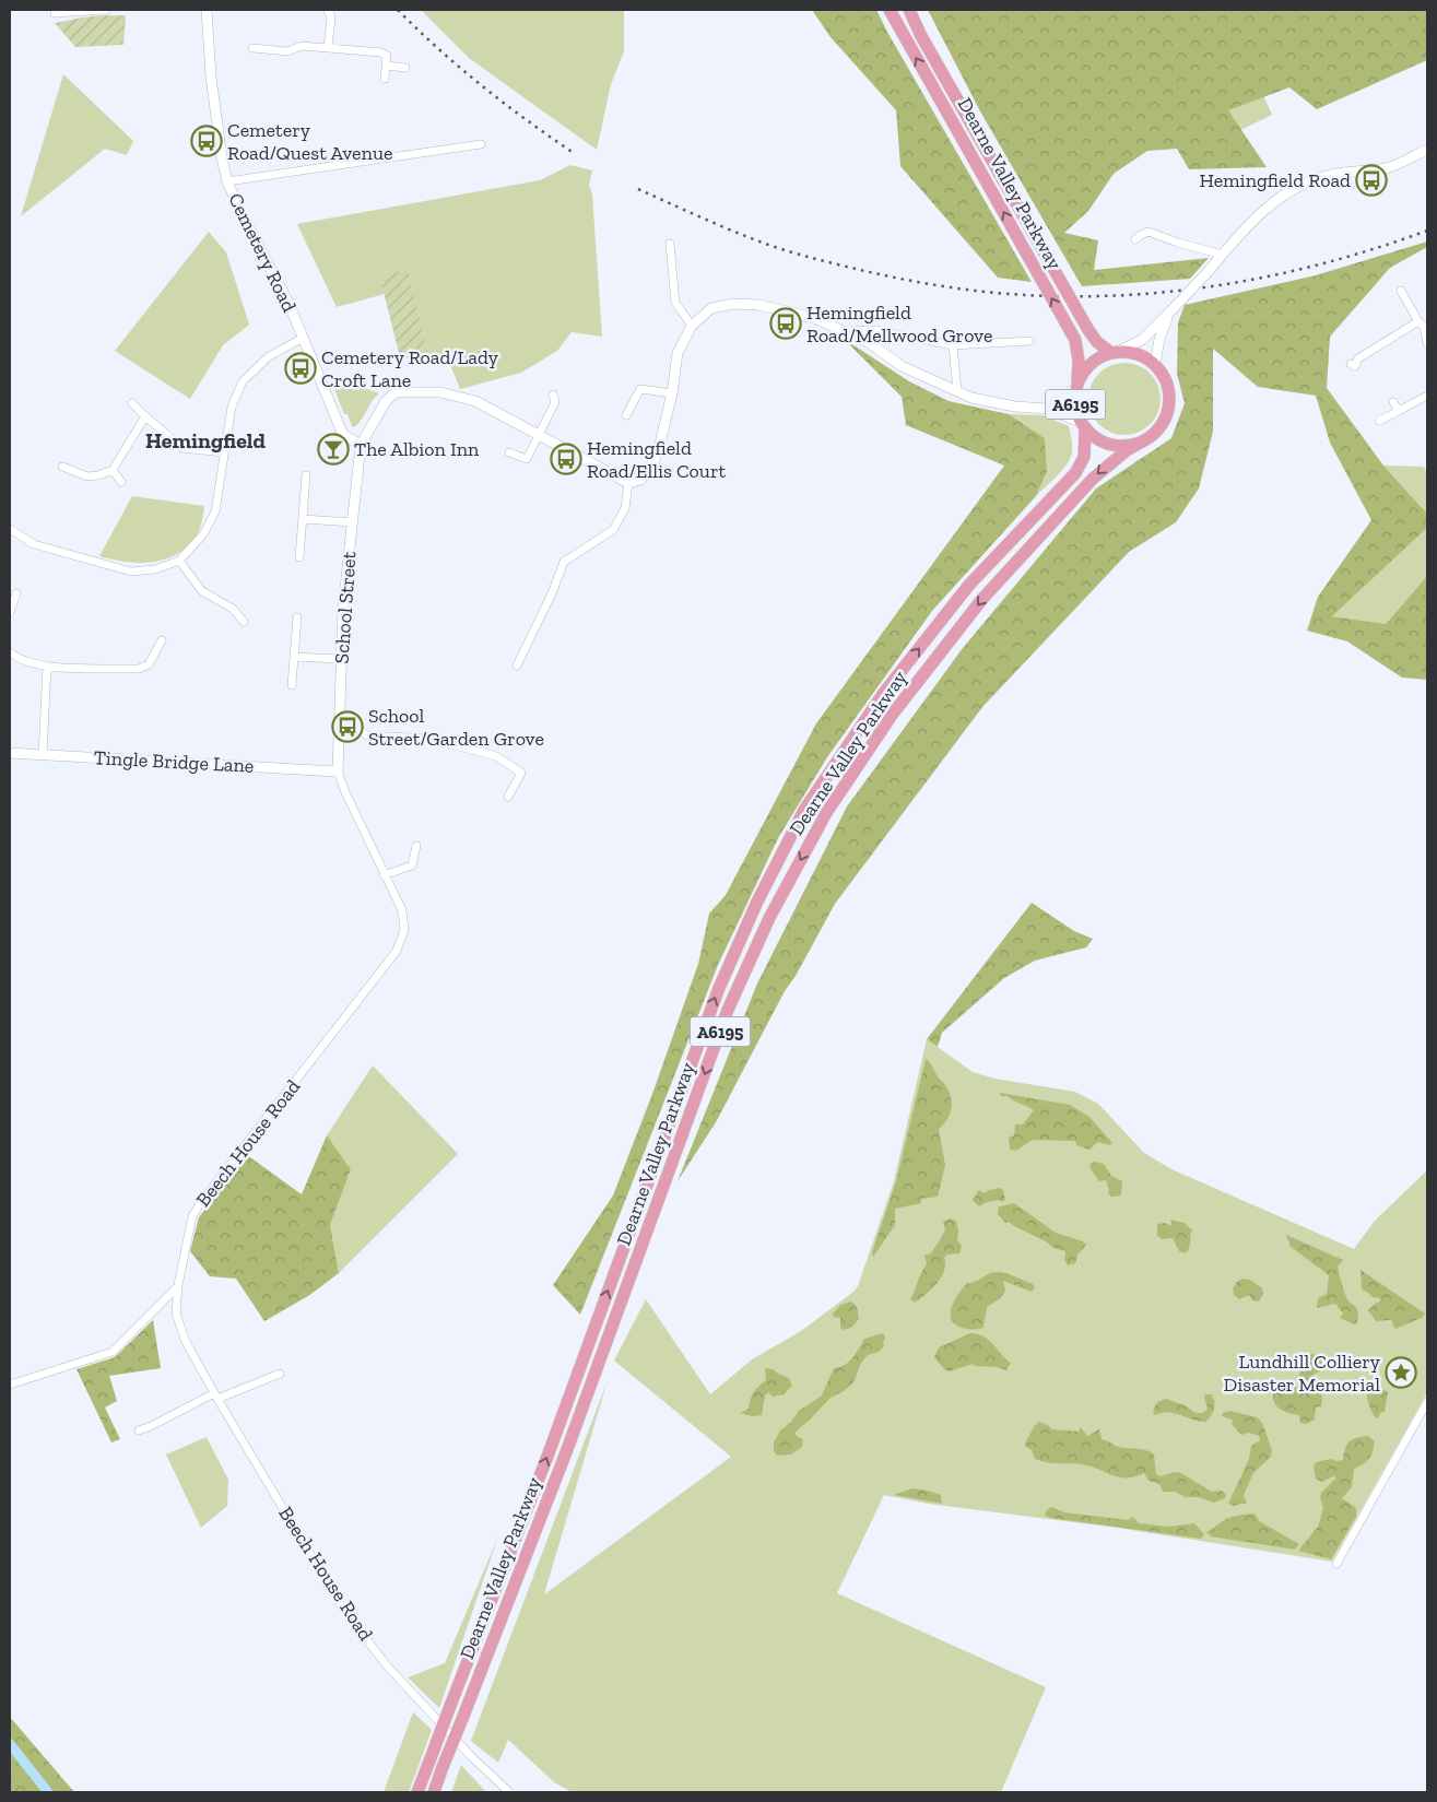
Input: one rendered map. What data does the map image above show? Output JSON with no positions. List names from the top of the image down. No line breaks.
{"streets":{"highway":["Dearne Valley Parkway","A6195"],"street":["Cemetery Road","School Street","Tingle Bridge Lane","Beech House Road"]},"crossings":[["Dearne Valley Parkway","A6195"],["Cemetery Road","School Street"],["School Street","Tingle Bridge Lane"],["School Street","Beech House Road"],["Tingle Bridge Lane","Beech House Road"]],"districts":["Hemingfield"],"places":{"bus stop":["Cemetery Road/Quest Avenue","Hemingfield Road","Hemingfield Road/Mellwood Grove","Cemetery Road/Lady Croft Lane","Hemingfield Road/Ellis Court","School Street/Garden Grove"],"bar":["The Albion Inn"],"place":["Lundhill Colliery Disaster Memorial"]}}
